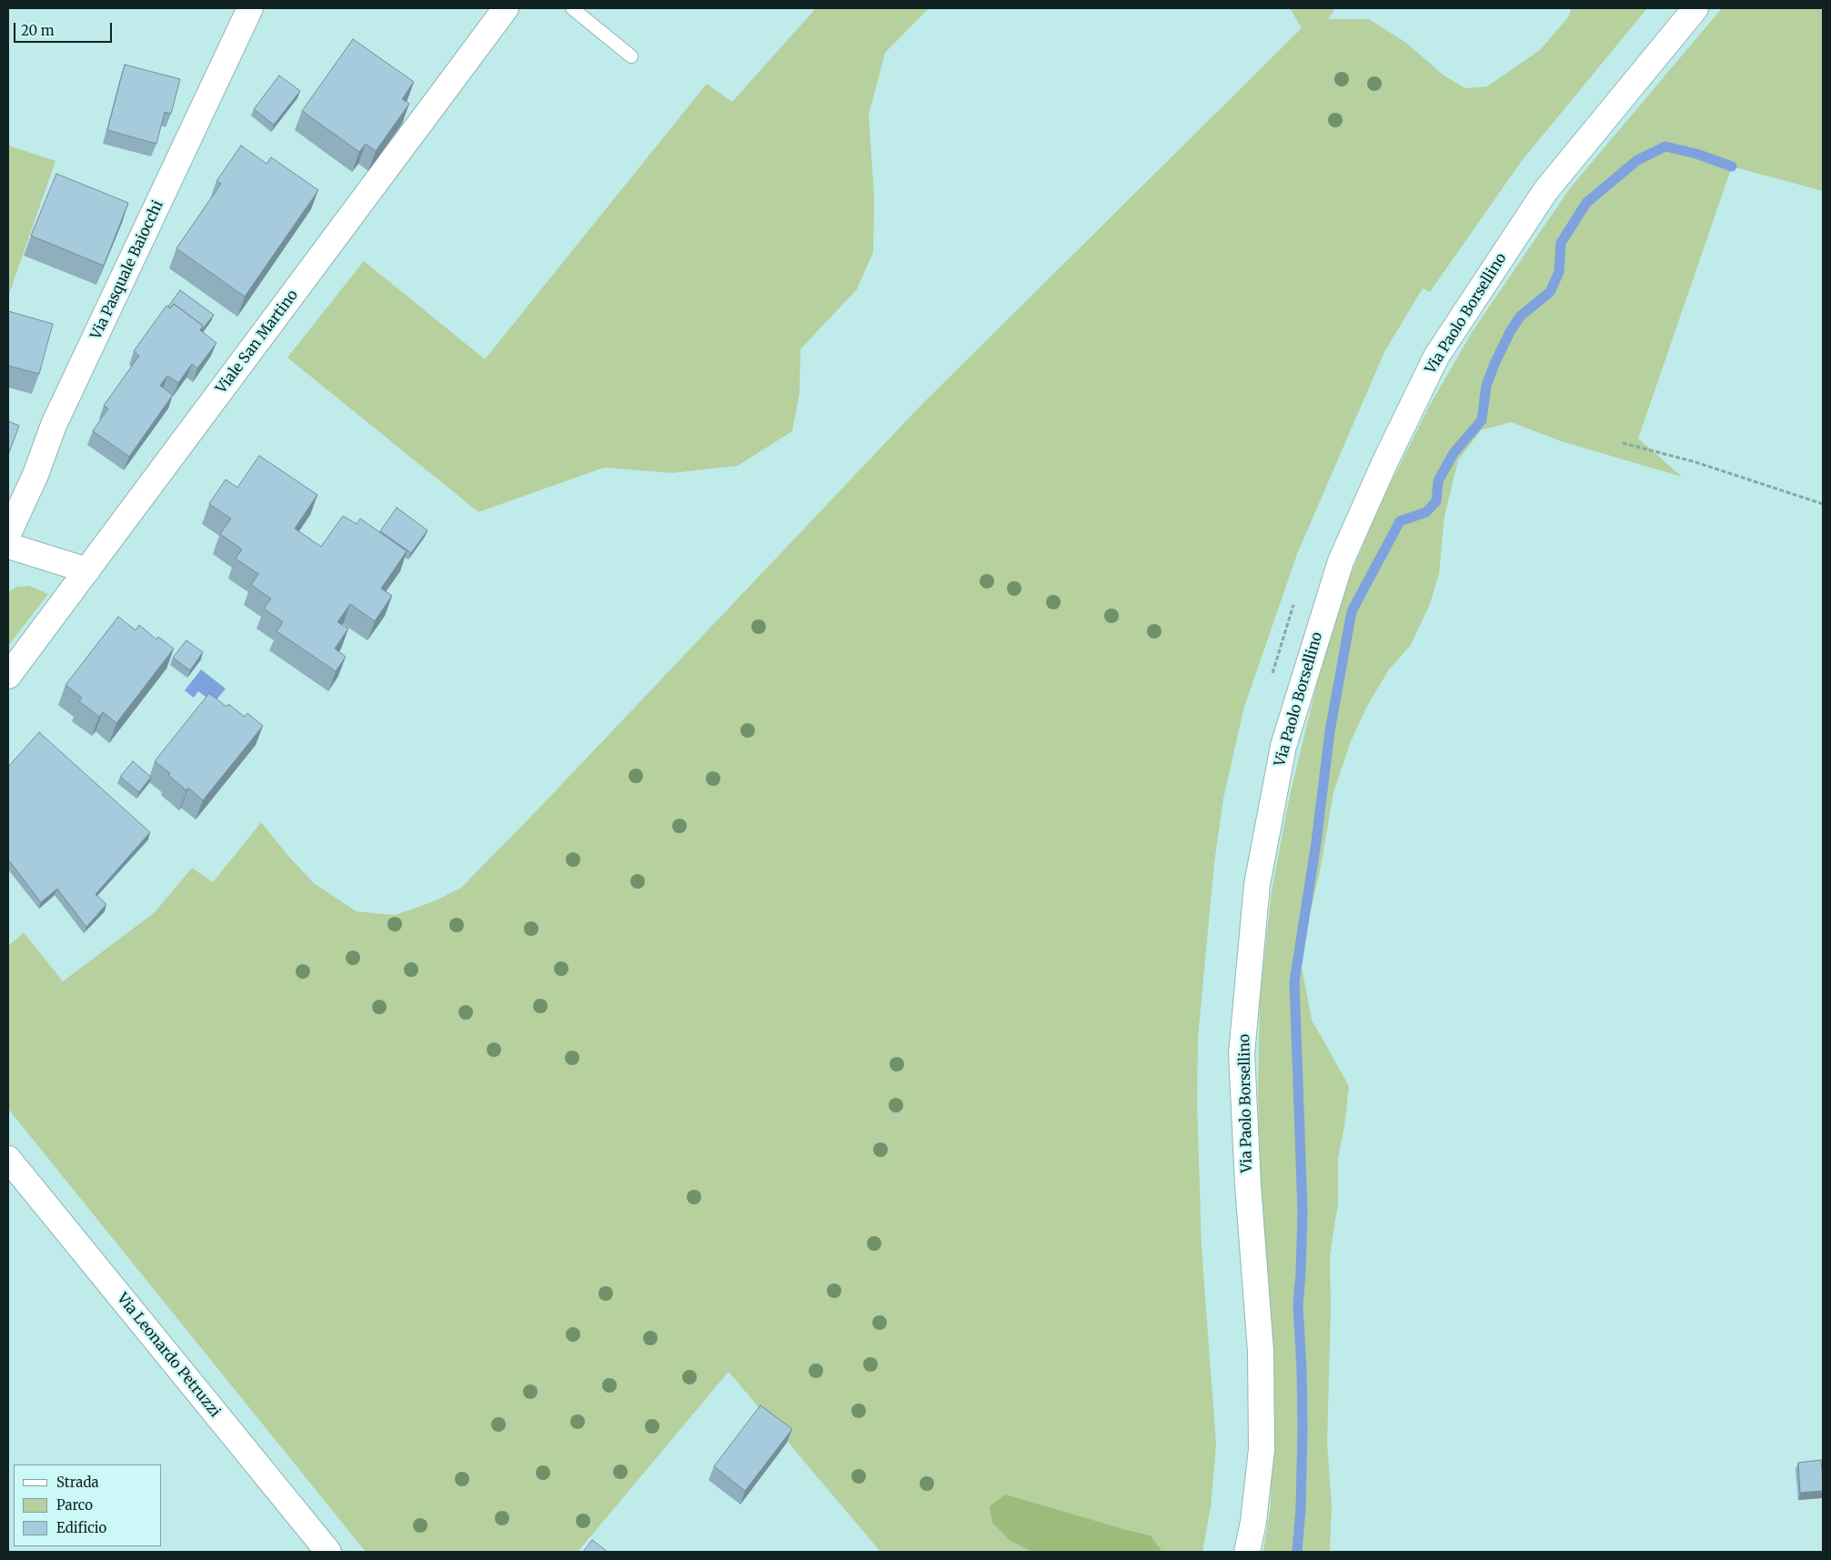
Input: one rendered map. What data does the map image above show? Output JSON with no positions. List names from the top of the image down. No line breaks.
{"streets":{"street":["Via Pasquale Baiocchi","Via Paolo Borsellino","Viale San Martino","Via Leonardo Petruzzi"]},"legend":["Strada","Parco","Edificio"],"scale_bar":"20 m"}
